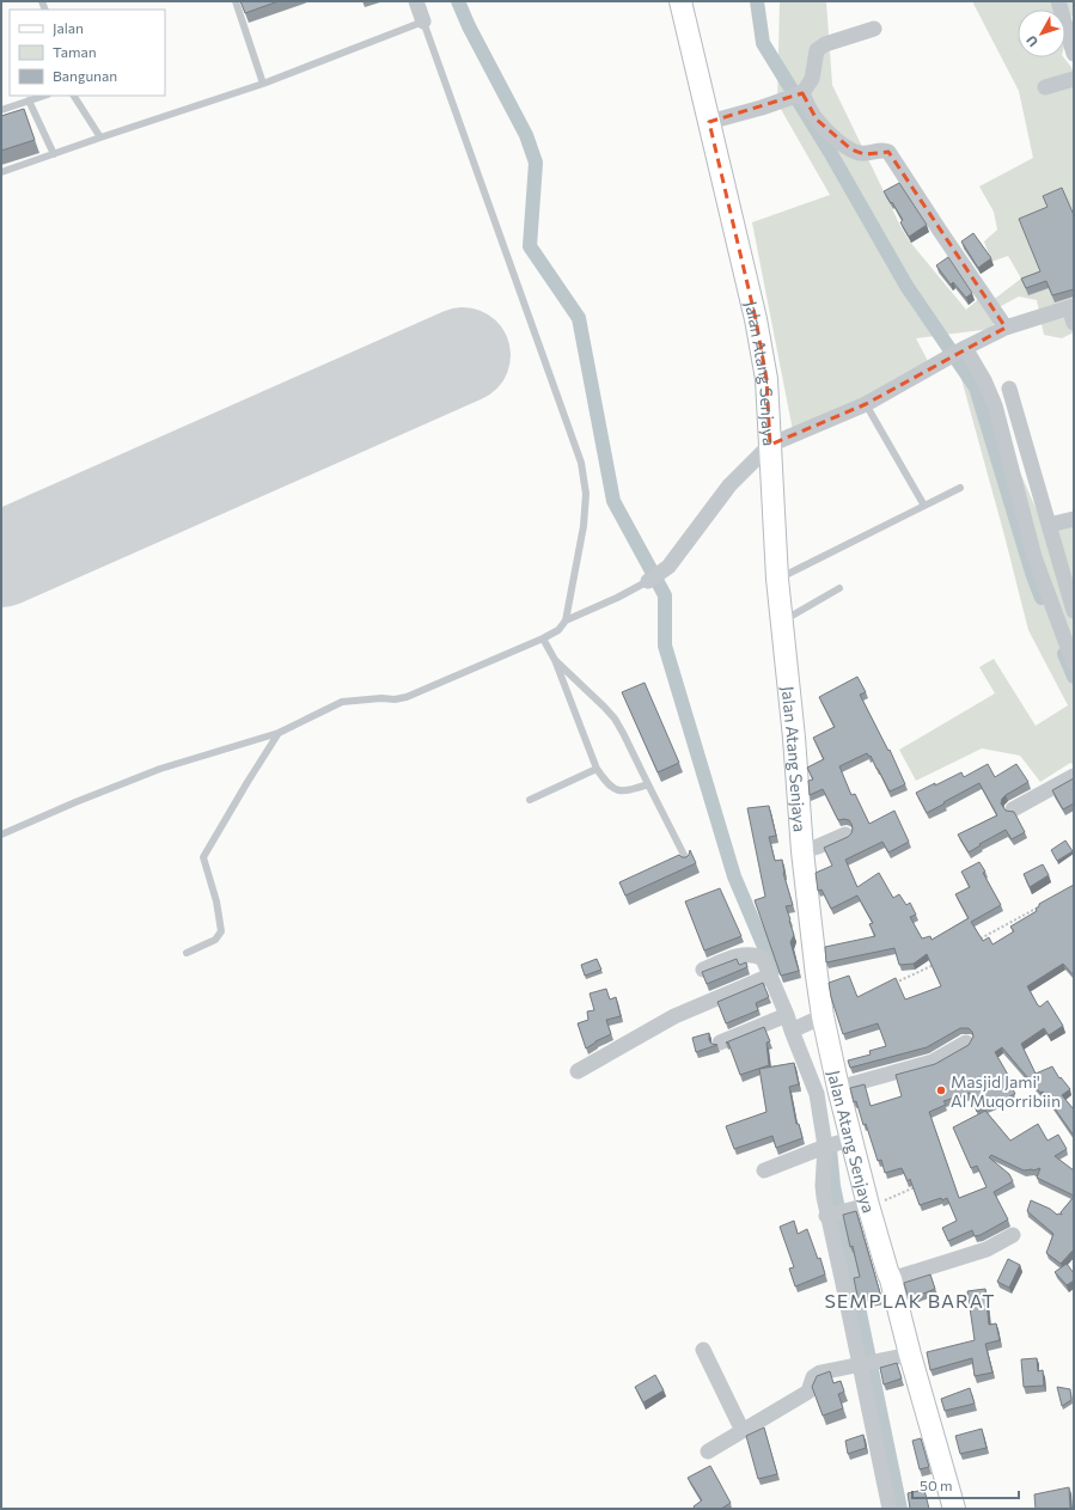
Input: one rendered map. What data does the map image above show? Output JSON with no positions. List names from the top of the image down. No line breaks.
{"streets":{"main road":["Jalan Atang Senjaya"]},"districts":["SEMPLAK BARAT"],"places":["Masjid Jami' Al Muqorribiin"],"legend":["Jalan","Taman","Bangunan"],"scale_bar":"50 m","north":"bottom left"}
